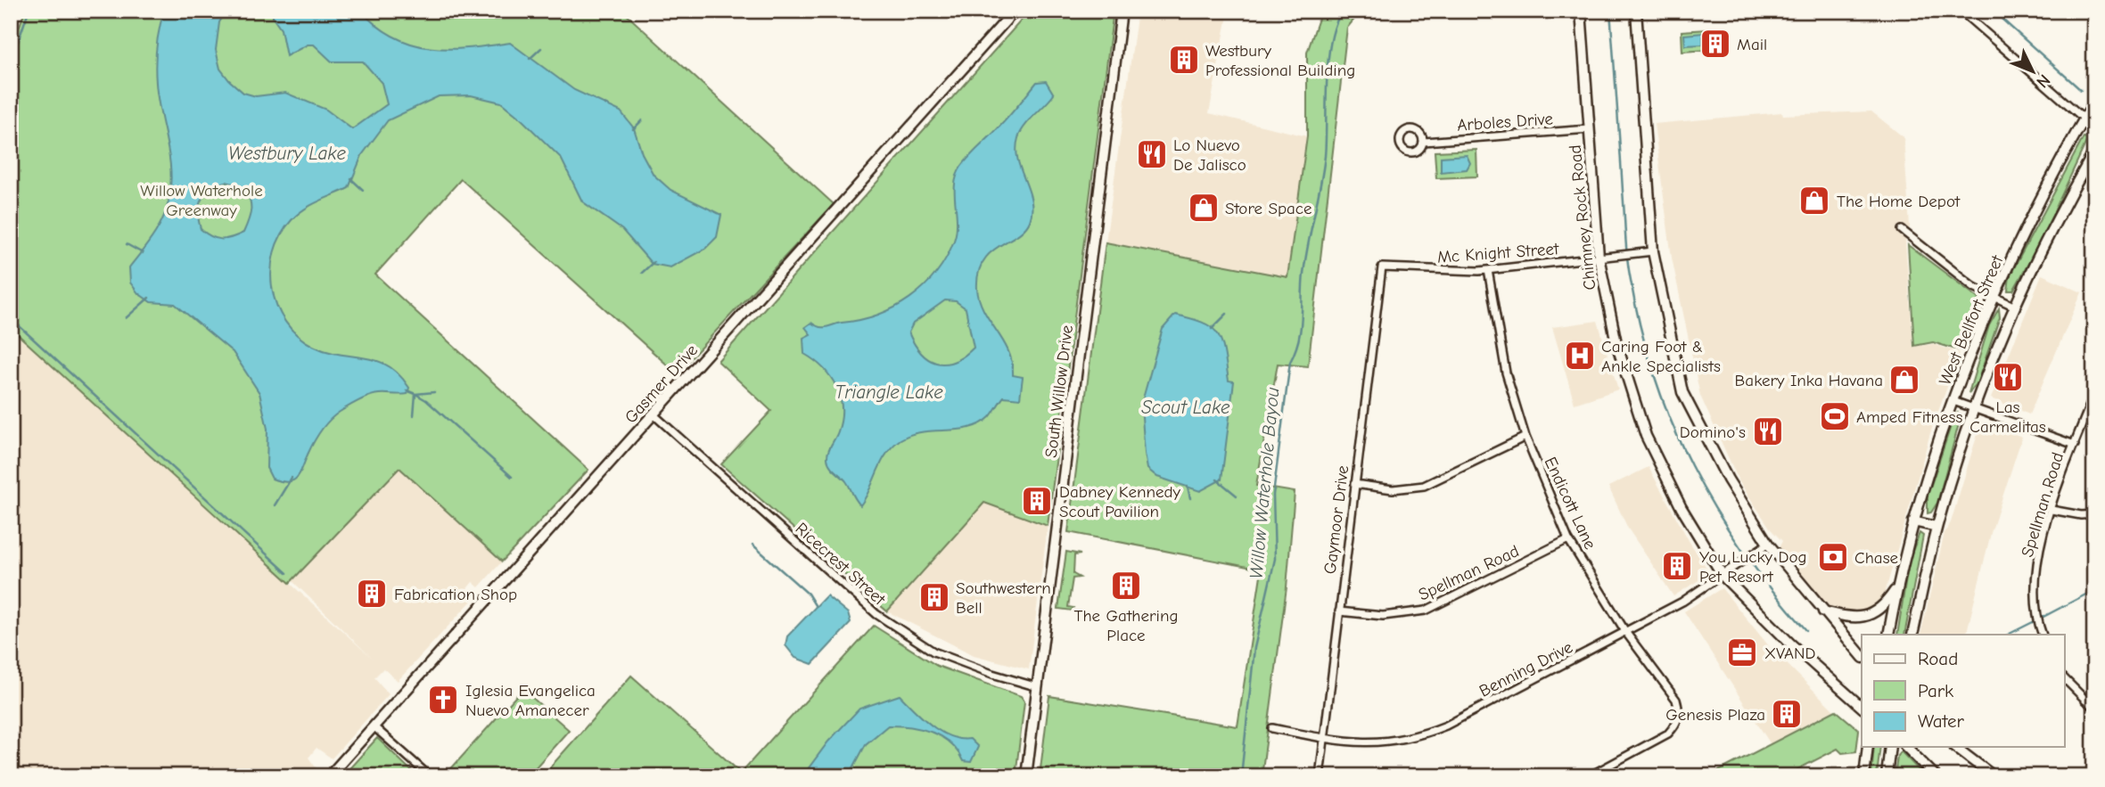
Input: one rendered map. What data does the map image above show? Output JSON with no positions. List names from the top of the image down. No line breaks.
{"streets":{"main road":["Chimney Rock Road","West Bellfort Street","Gasmer Drive","South Willow Drive"],"street":["Arboles Drive","Mc Knight Street","Endicott Lane","Spellman Road","Gaymoor Drive","Ricecrest Street","Benning Drive"]},"crossings":[["Arboles Drive","Chimney Rock Road"],["Chimney Rock Road","Mc Knight Street"],["Chimney Rock Road","Benning Drive"],["Mc Knight Street","Endicott Lane"],["Mc Knight Street","Gaymoor Drive"],["Gasmer Drive","Ricecrest Street"],["South Willow Drive","Ricecrest Street"],["Endicott Lane","Spellman Road"],["Endicott Lane","Benning Drive"],["Spellman Road","Gaymoor Drive"],["Gaymoor Drive","Benning Drive"]],"water":["Westbury Lake","Triangle Lake","Scout Lake","Willow Waterhole Bayou"],"parks":["Willow Waterhole Greenway"],"places":{"building":["Mail","Westbury Professional Building","Dabney Kennedy Scout Pavilion","You Lucky Dog Pet Resort","The Gathering Place","Fabrication Shop","Southwestern Bell","Genesis Plaza"],"restaurant":["Lo Nuevo De Jalisco","Las Carmelitas","Domino's"],"shop":["The Home Depot","Store Space","Bakery Inka Havana"],"hospital":["Caring Foot & Ankle Specialists"],"sports":["Amped Fitness"],"bank":["Chase"],"office":["XVAND"],"church":["Iglesia Evangelica Nuevo Amanecer"]},"legend":["Road","Park","Water"],"north":"bottom right"}
